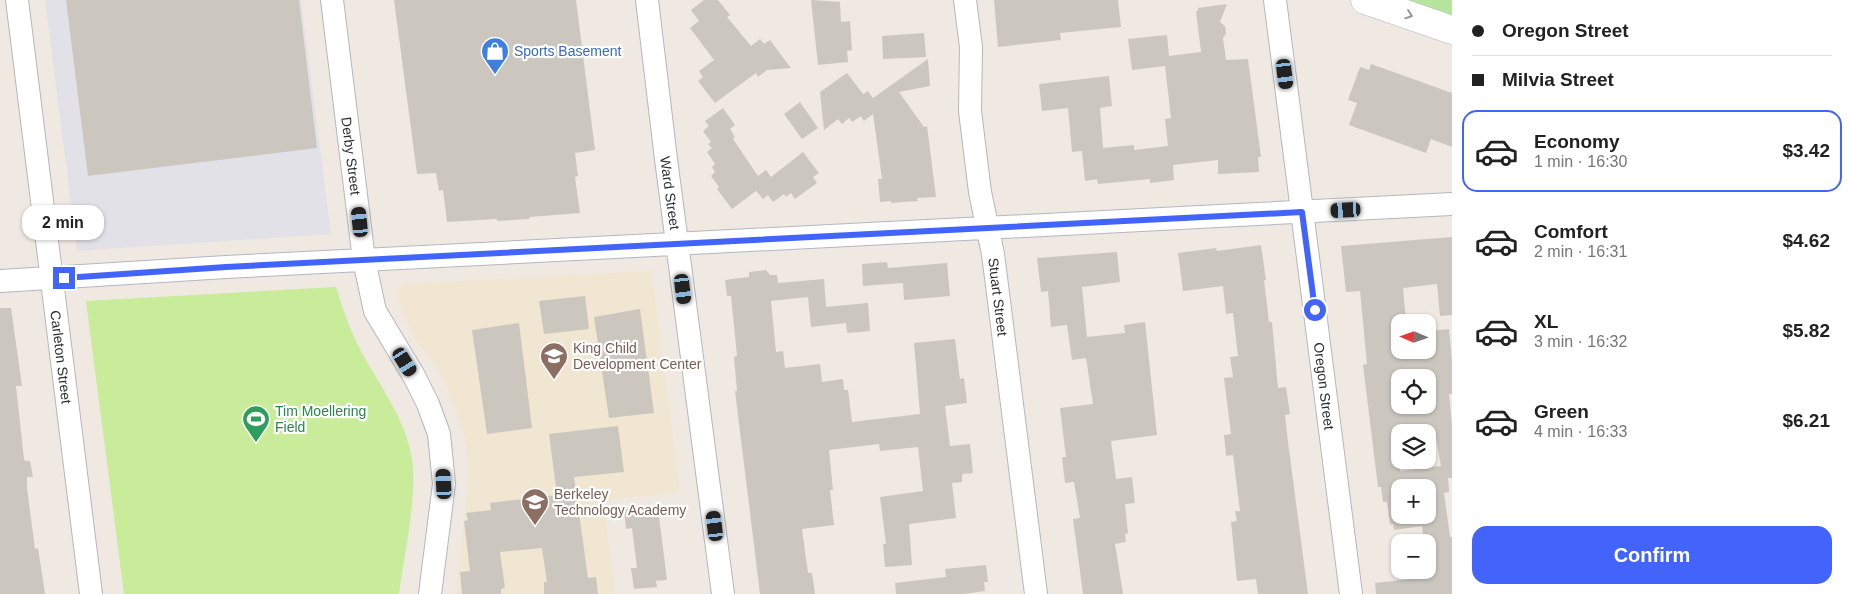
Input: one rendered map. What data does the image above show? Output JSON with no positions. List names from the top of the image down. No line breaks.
{"streets":{"street":["Derby Street","Ward Street","Stuart Street","Carleton Street","Oregon Street"]},"places":{"shop":["Sports Basement"],"school or university":["King Child Development Center","Berkeley Technology Academy"],"sports":["Tim Moellering Field"]},"north":"left","page":{"banner":["Oregon Street","Milvia Street"],"list":[{"name":"Economy","note":"1 min · 16:30","value":"$3.42"},{"name":"Comfort","note":"2 min · 16:31","value":"$4.62"},{"name":"XL","note":"3 min · 16:32","value":"$5.82"},{"name":"Green","note":"4 min · 16:33","value":"$6.21"}],"bubble":"2 min","map_buttons":["+","−"],"buttons":"Confirm"}}
